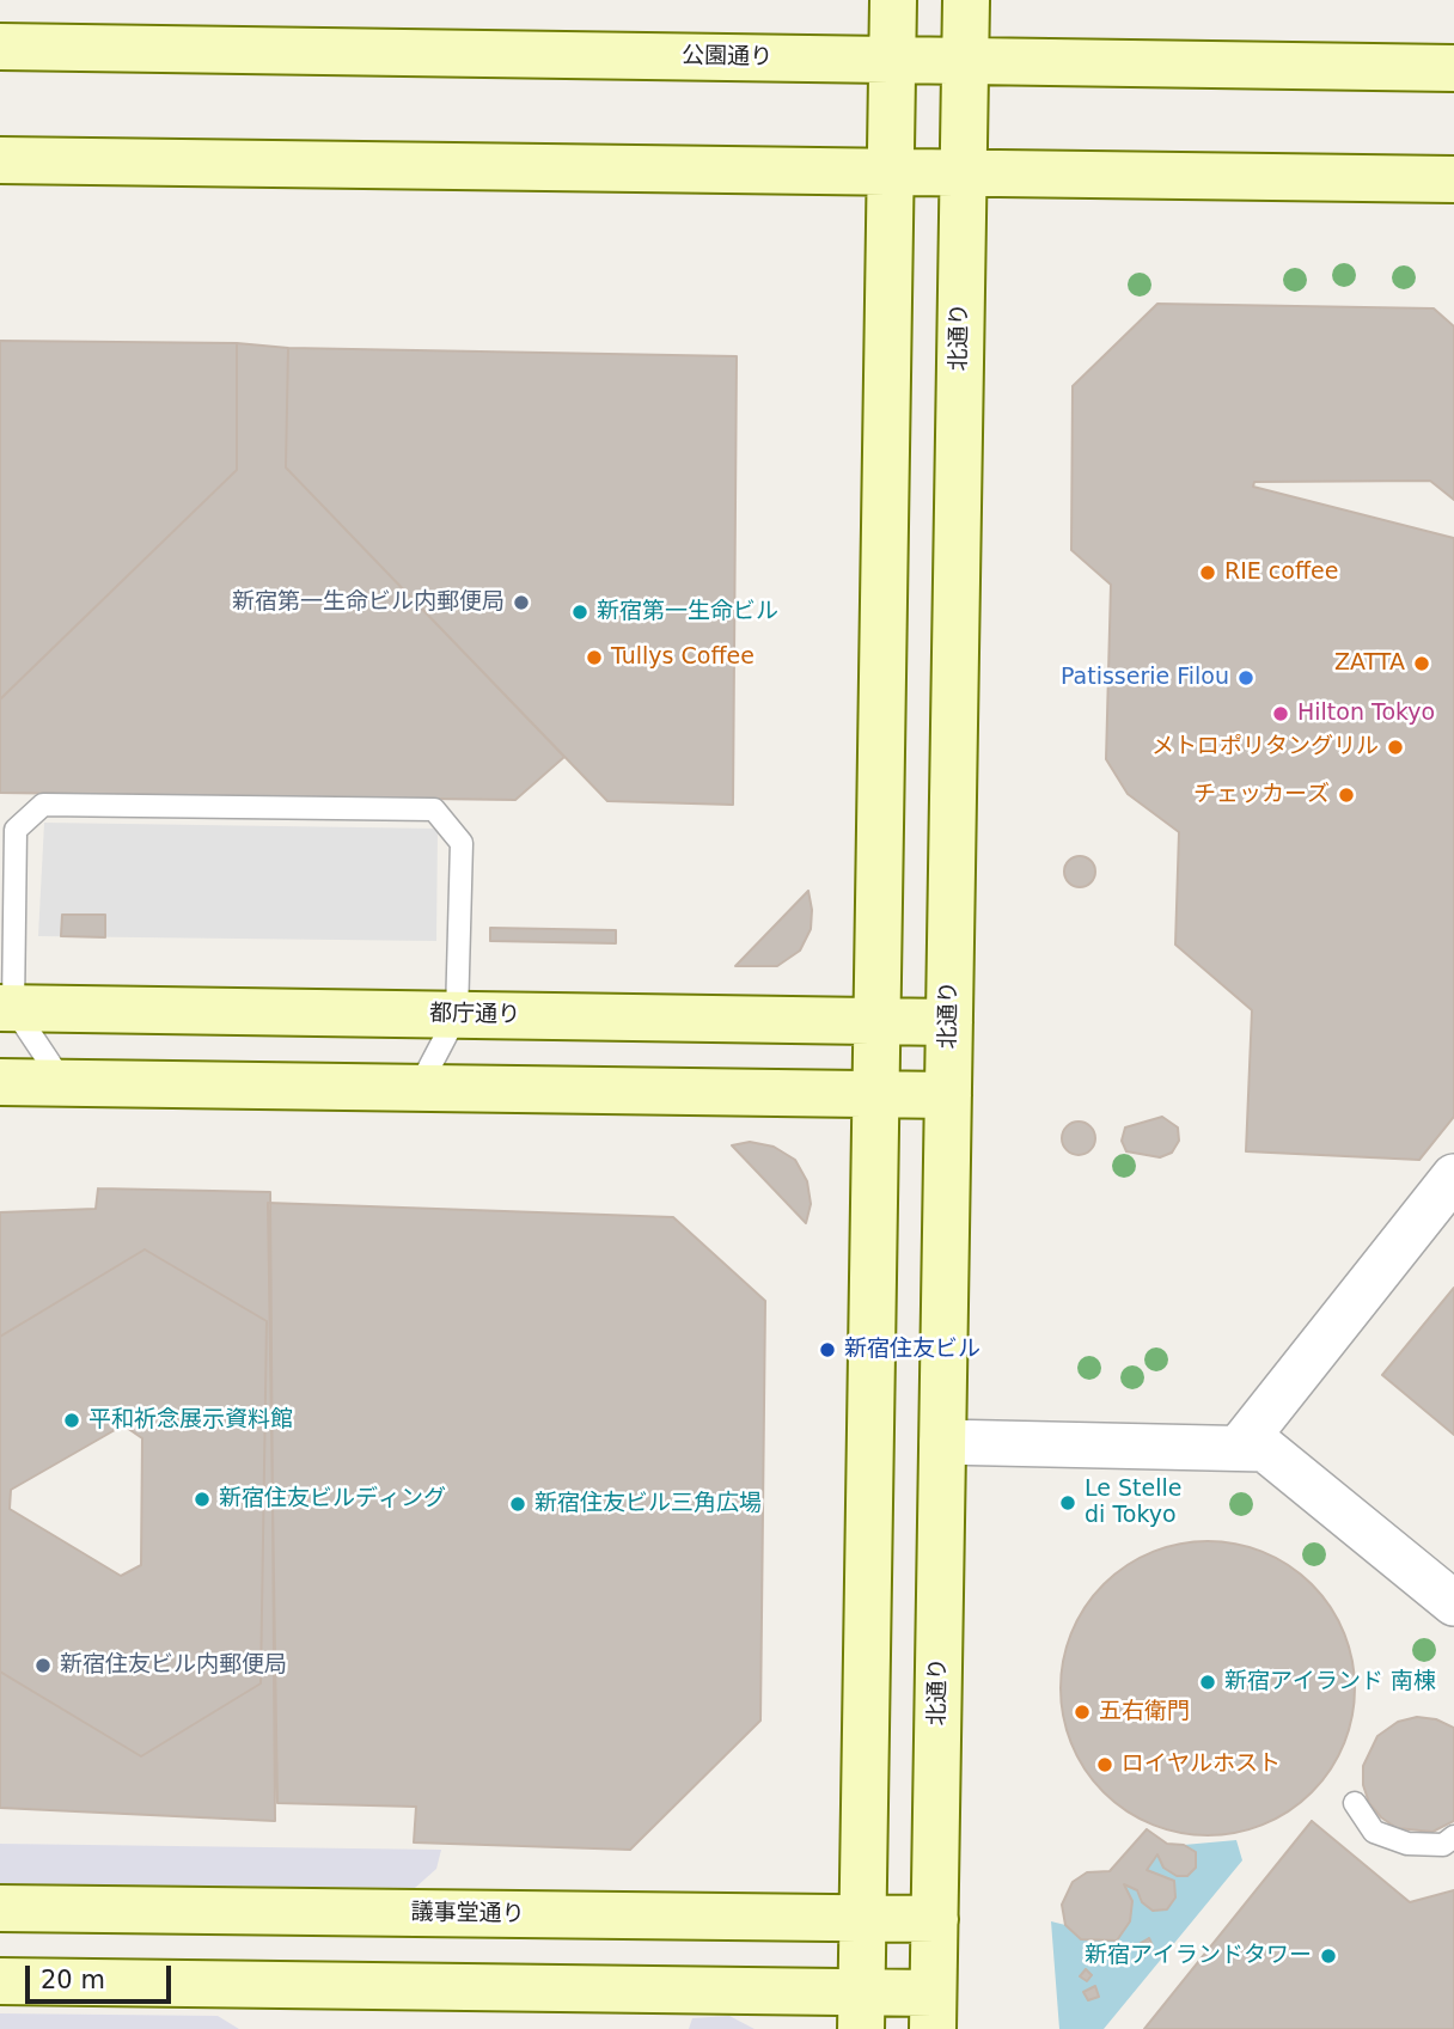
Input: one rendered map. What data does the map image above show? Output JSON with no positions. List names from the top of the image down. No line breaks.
{"streets":{"main road":["公園通り","北通り","都庁通り","議事堂通り"]},"crossings":[["公園通り","北通り"],["北通り","都庁通り"],["北通り","議事堂通り"]],"places":["RIE coffee","新宿第一生命ビル内郵便局","新宿第一生命ビル","Tullys Coffee","ZATTA","Patisserie Filou","Hilton Tokyo","メトロポリタングリル","チェッカーズ","新宿住友ビル","平和祈念展示資料館","新宿住友ビルディング","Le Stelle di Tokyo","新宿住友ビル三角広場","新宿住友ビル内郵便局","新宿アイランド 南棟","五右衛門","ロイヤルホスト","新宿アイランドタワー"],"scale_bar":"20 m"}
